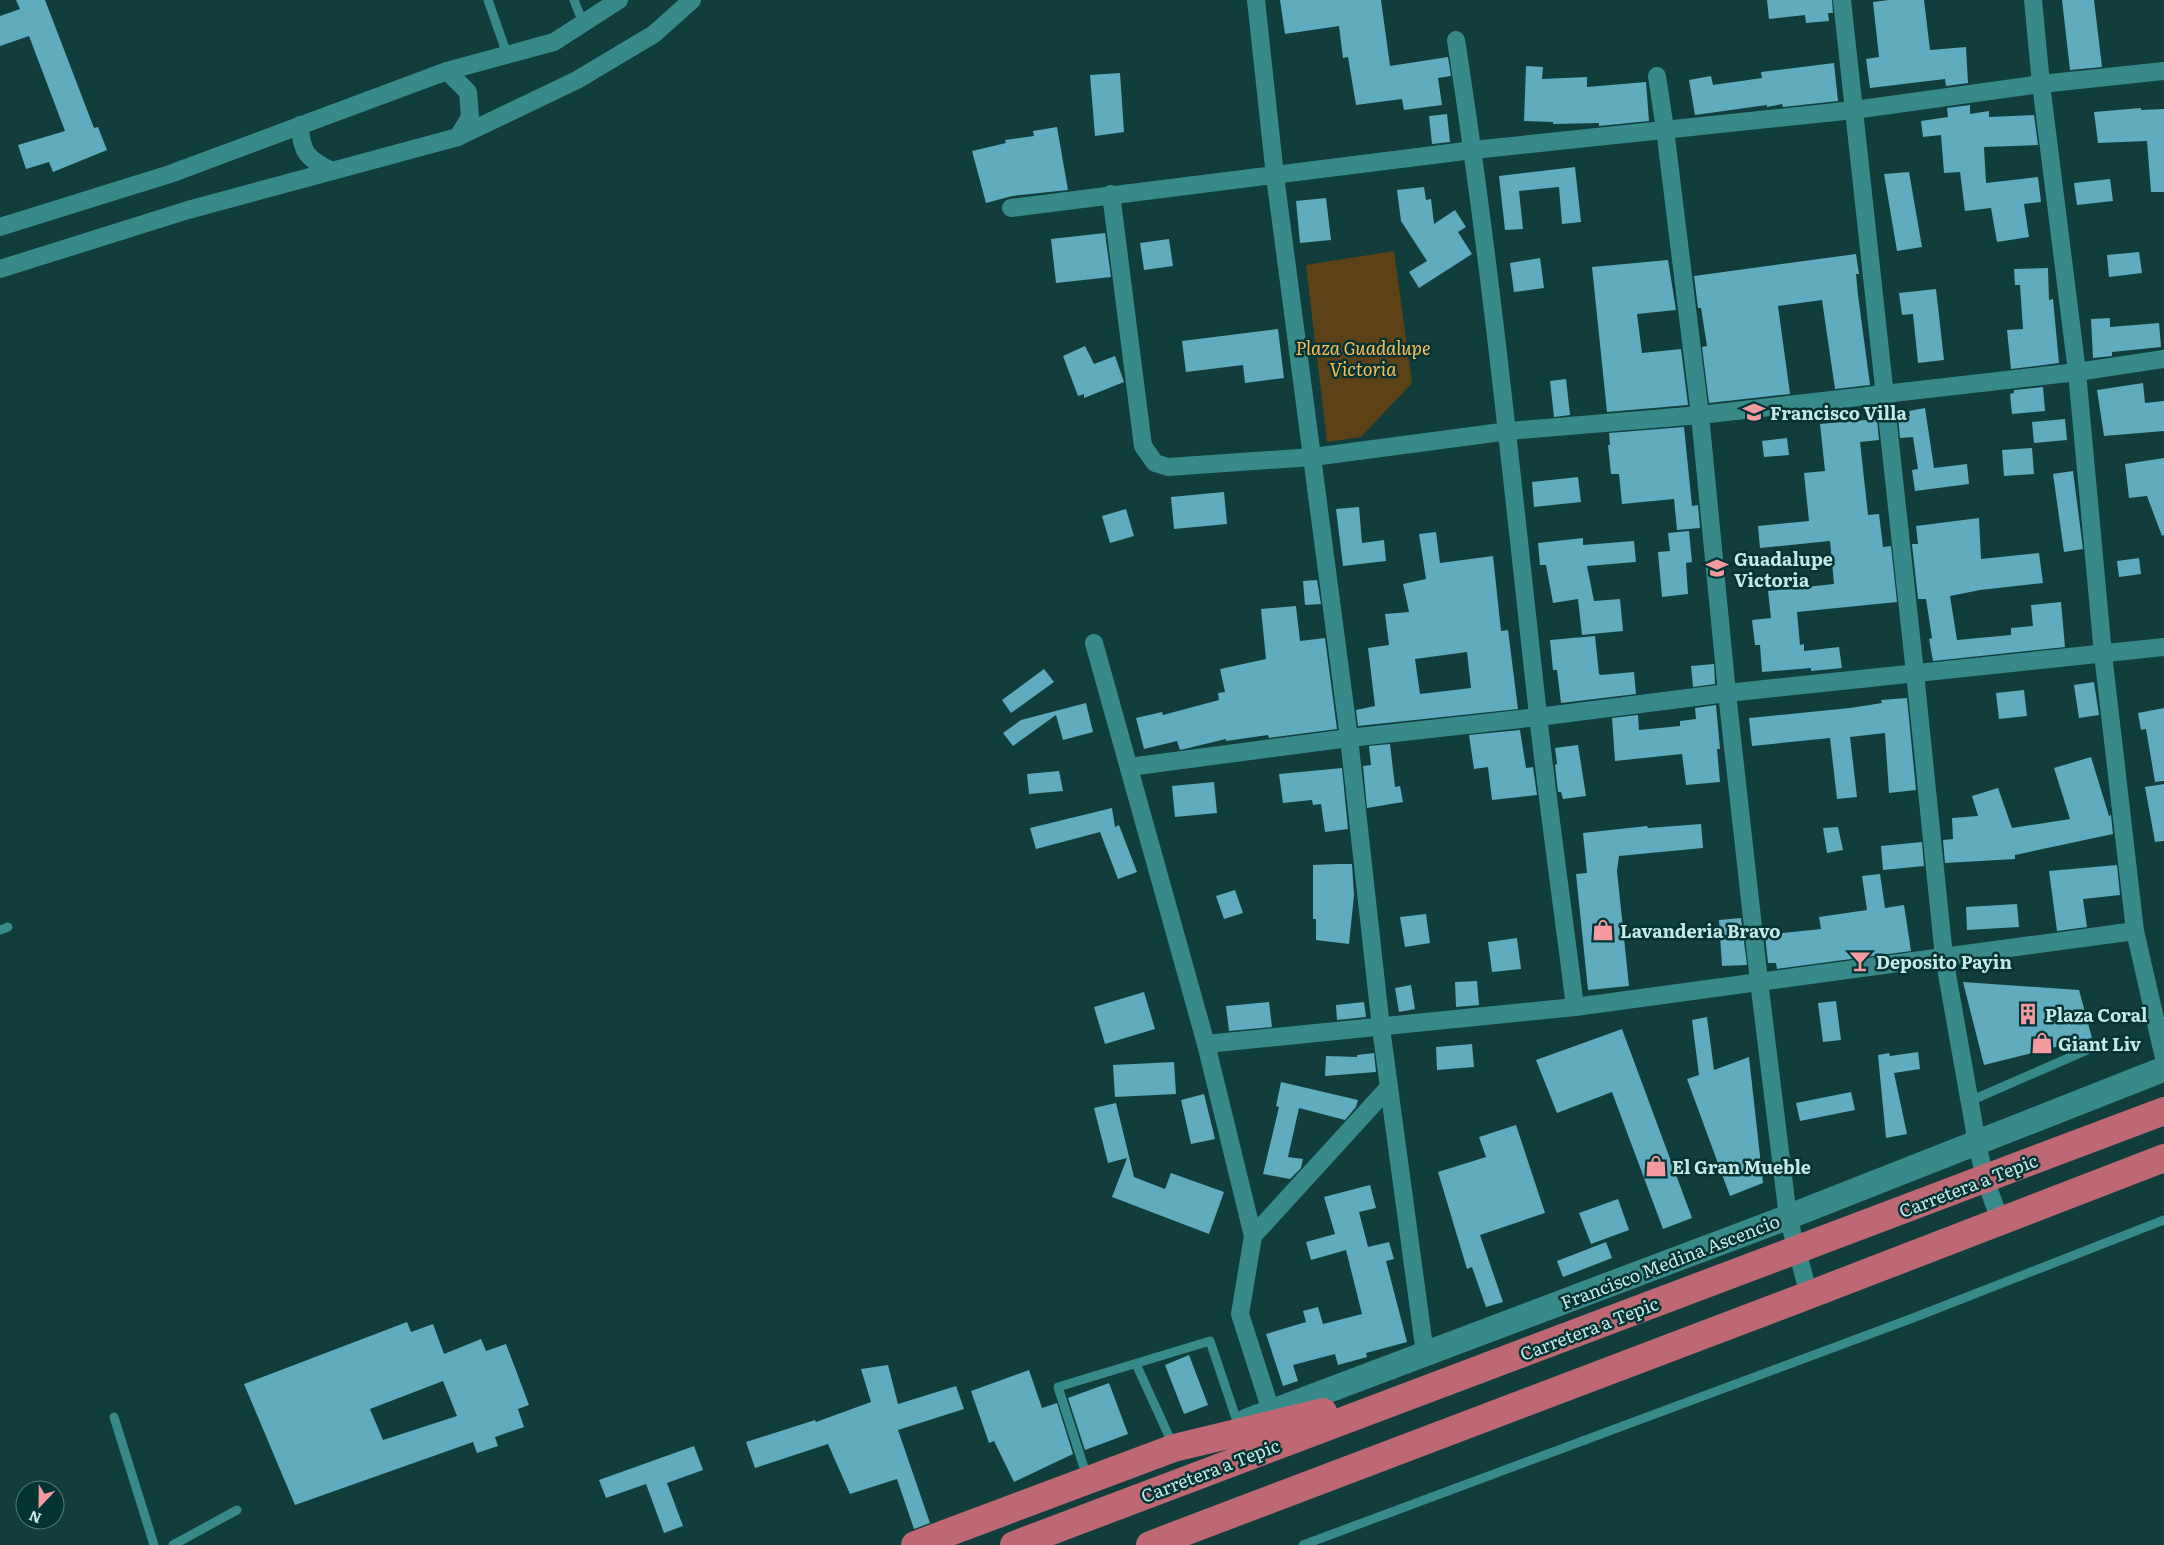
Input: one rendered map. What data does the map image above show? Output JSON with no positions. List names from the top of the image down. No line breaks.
{"streets":{"highway":["Carretera a Tepic","Francisco Medina Ascencio"]},"crossings":[["Carretera a Tepic","Francisco Medina Ascencio"]],"parks":["Plaza Guadalupe Victoria"],"places":{"school or university":["Francisco Villa","Guadalupe Victoria"],"shop":["Lavanderia Bravo","Giant Liv","El Gran Mueble"],"bar":["Deposito Payin"],"building":["Plaza Coral"]},"north":"bottom"}
